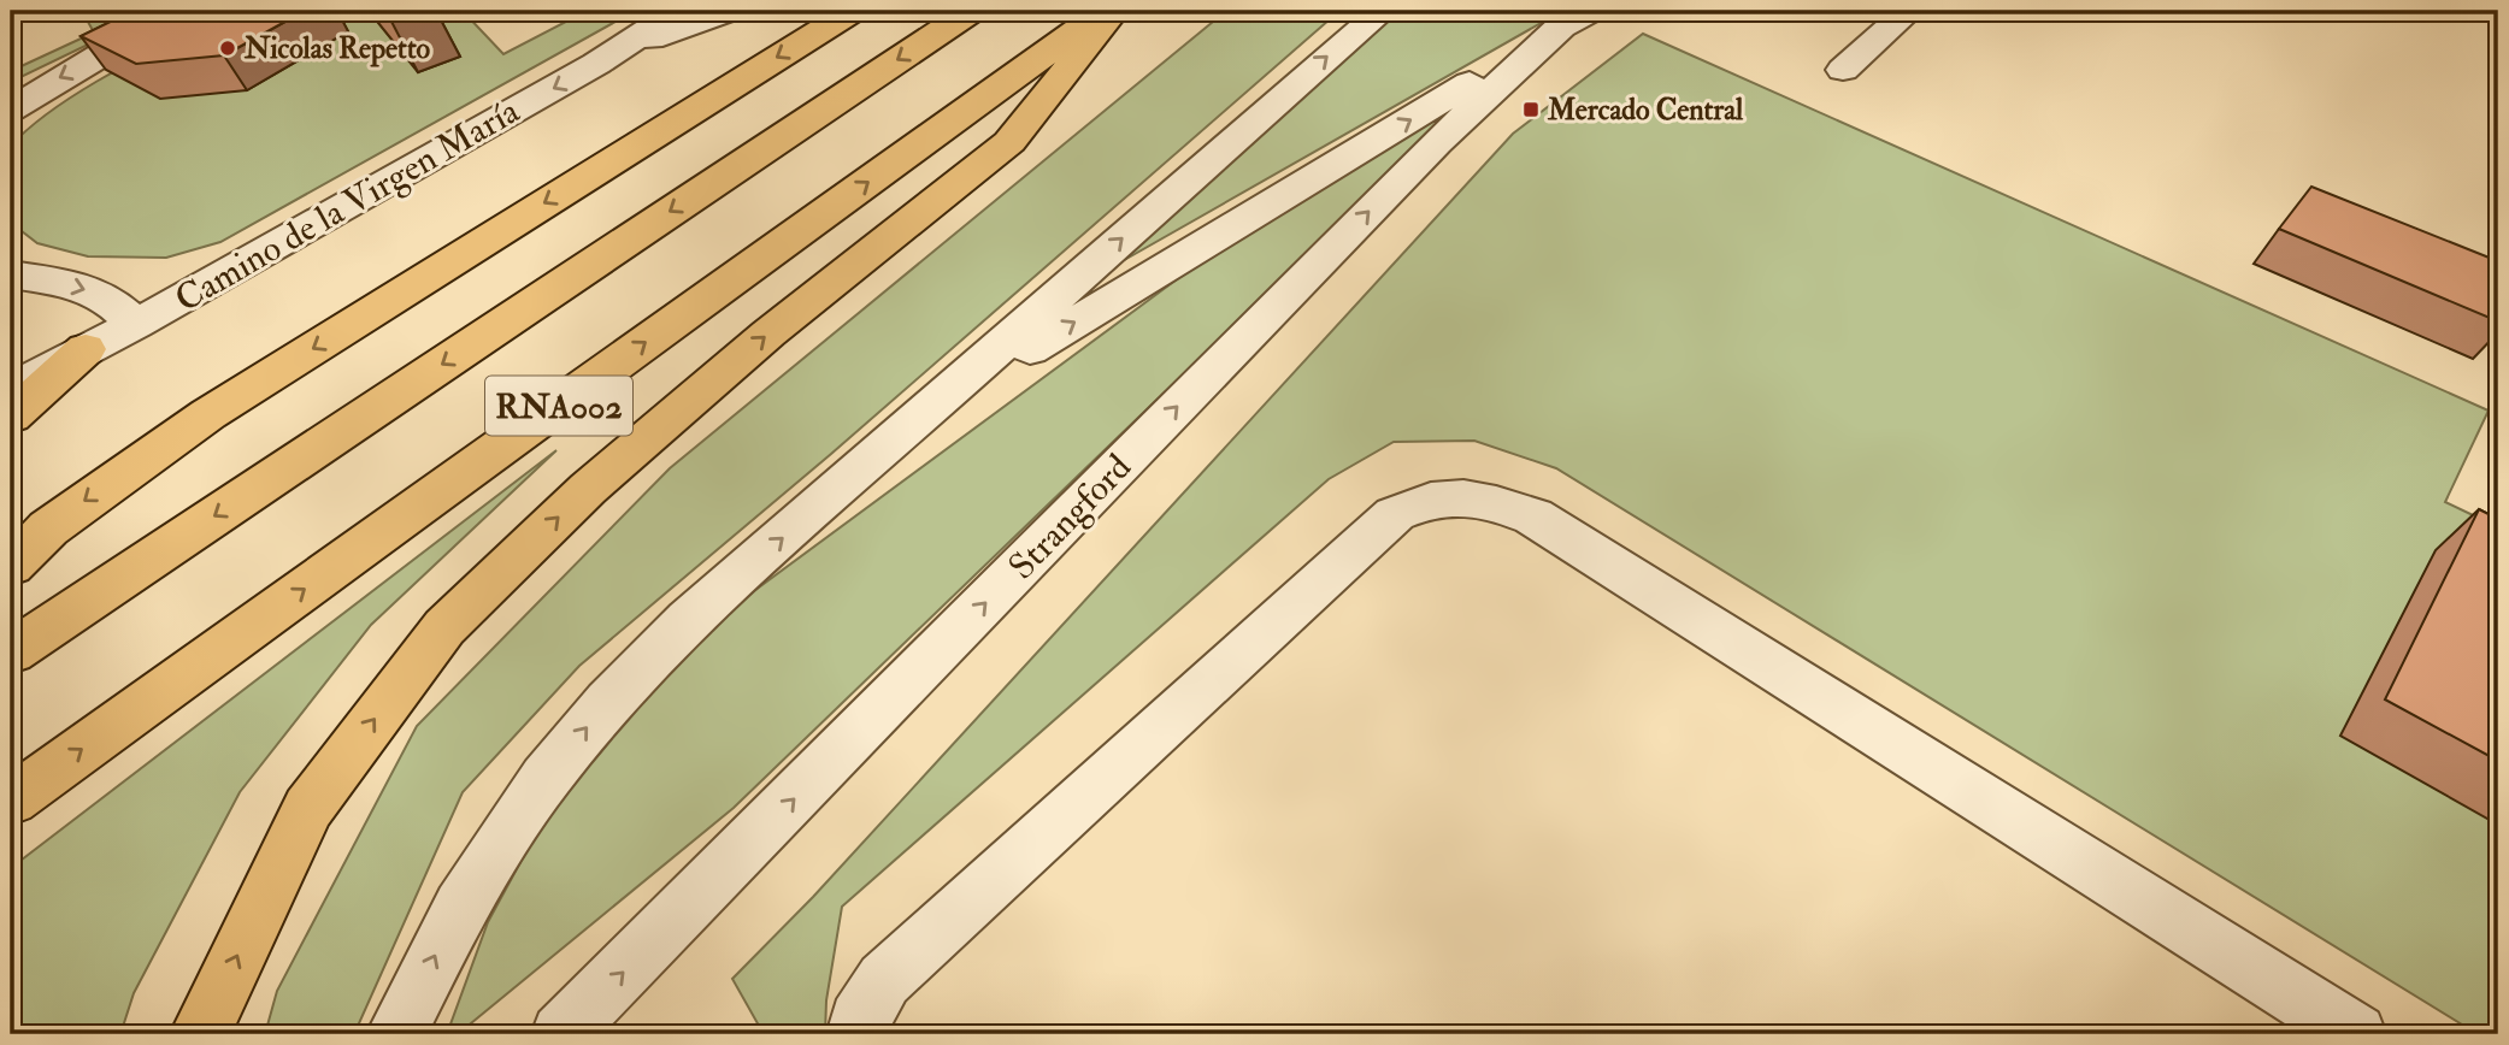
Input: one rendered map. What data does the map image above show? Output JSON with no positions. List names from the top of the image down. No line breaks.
{"streets":{"highway":["RNA002"],"street":["Camino de la Virgen María","Strangford"]},"places":{"other":["Nicolas Repetto"],"transit":["Mercado Central"]}}
